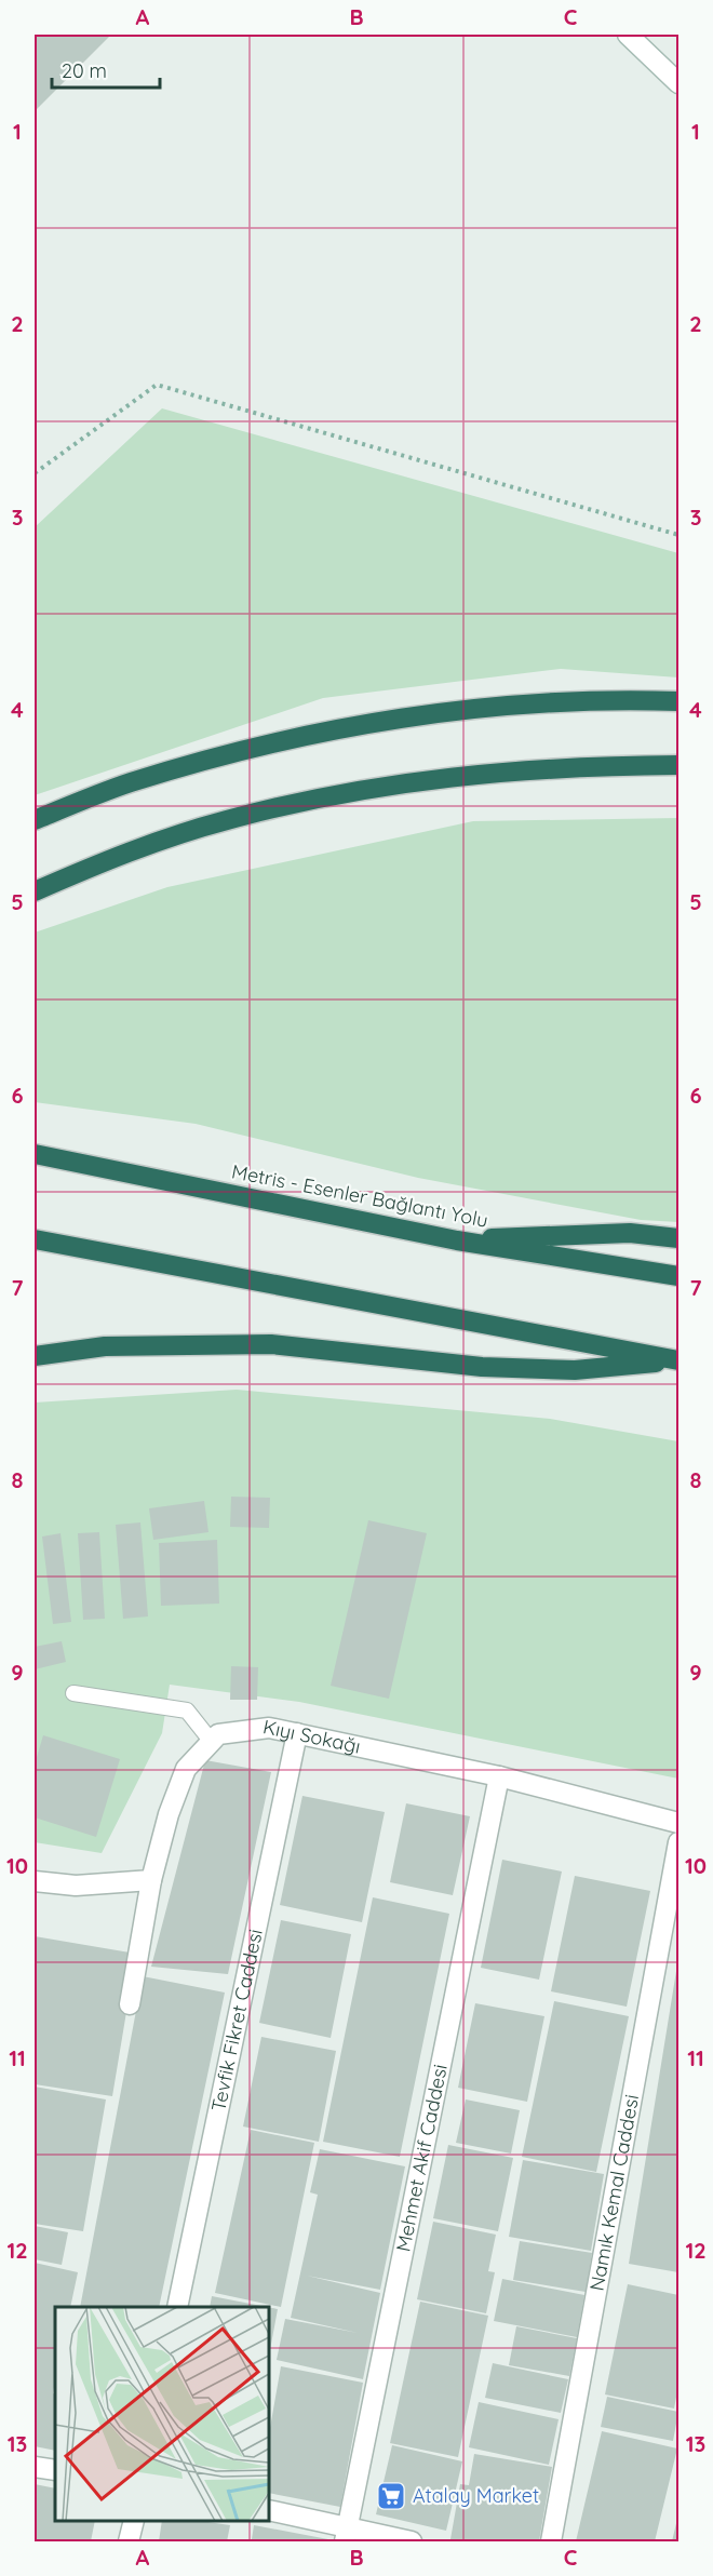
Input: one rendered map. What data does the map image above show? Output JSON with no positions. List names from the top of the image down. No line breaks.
{"streets":{"highway":["Metris - Esenler Bağlantı Yolu"],"street":["Kıyı Sokağı","Tevfik Fikret Caddesi","Mehmet Akif Caddesi","Namık Kemal Caddesi"]},"crossings":[["Kıyı Sokağı","Tevfik Fikret Caddesi"],["Kıyı Sokağı","Mehmet Akif Caddesi"]],"places":{"supermarket":["Atalay Market"]},"scale_bar":"20 m","grid":{"columns":["A","B","C"],"rows":["1","2","3","4","5","6","7","8","9","10","11","12","13"]}}
